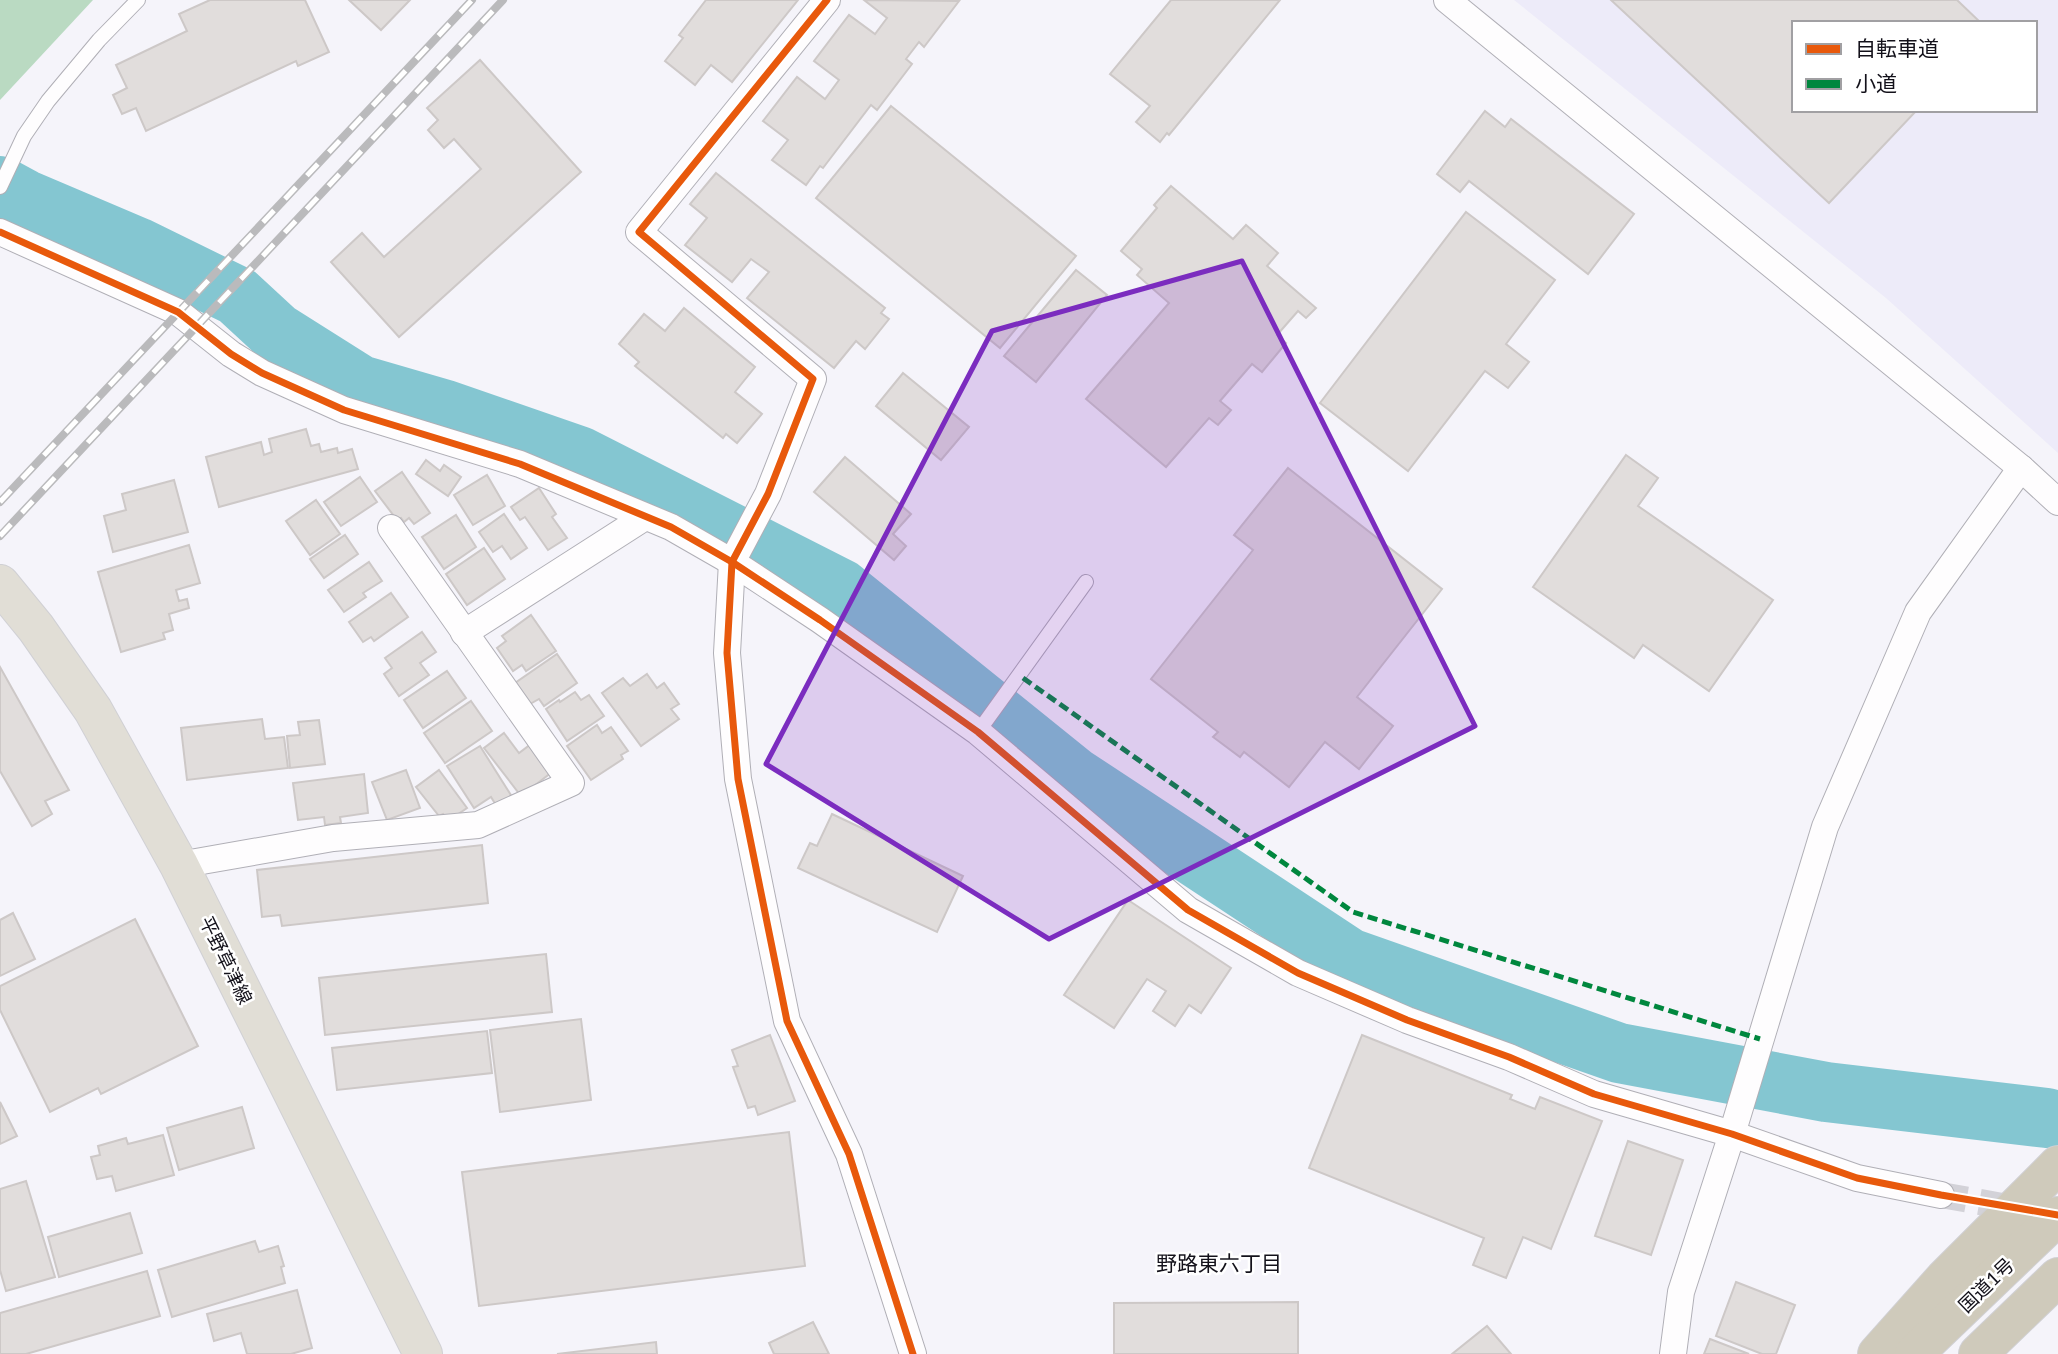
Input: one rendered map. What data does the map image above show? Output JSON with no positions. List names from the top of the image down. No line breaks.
{"streets":{"highway":["国道1号"],"main road":["平野草津線"]},"districts":["野路東六丁目"],"legend":["自転車道","小道"]}
